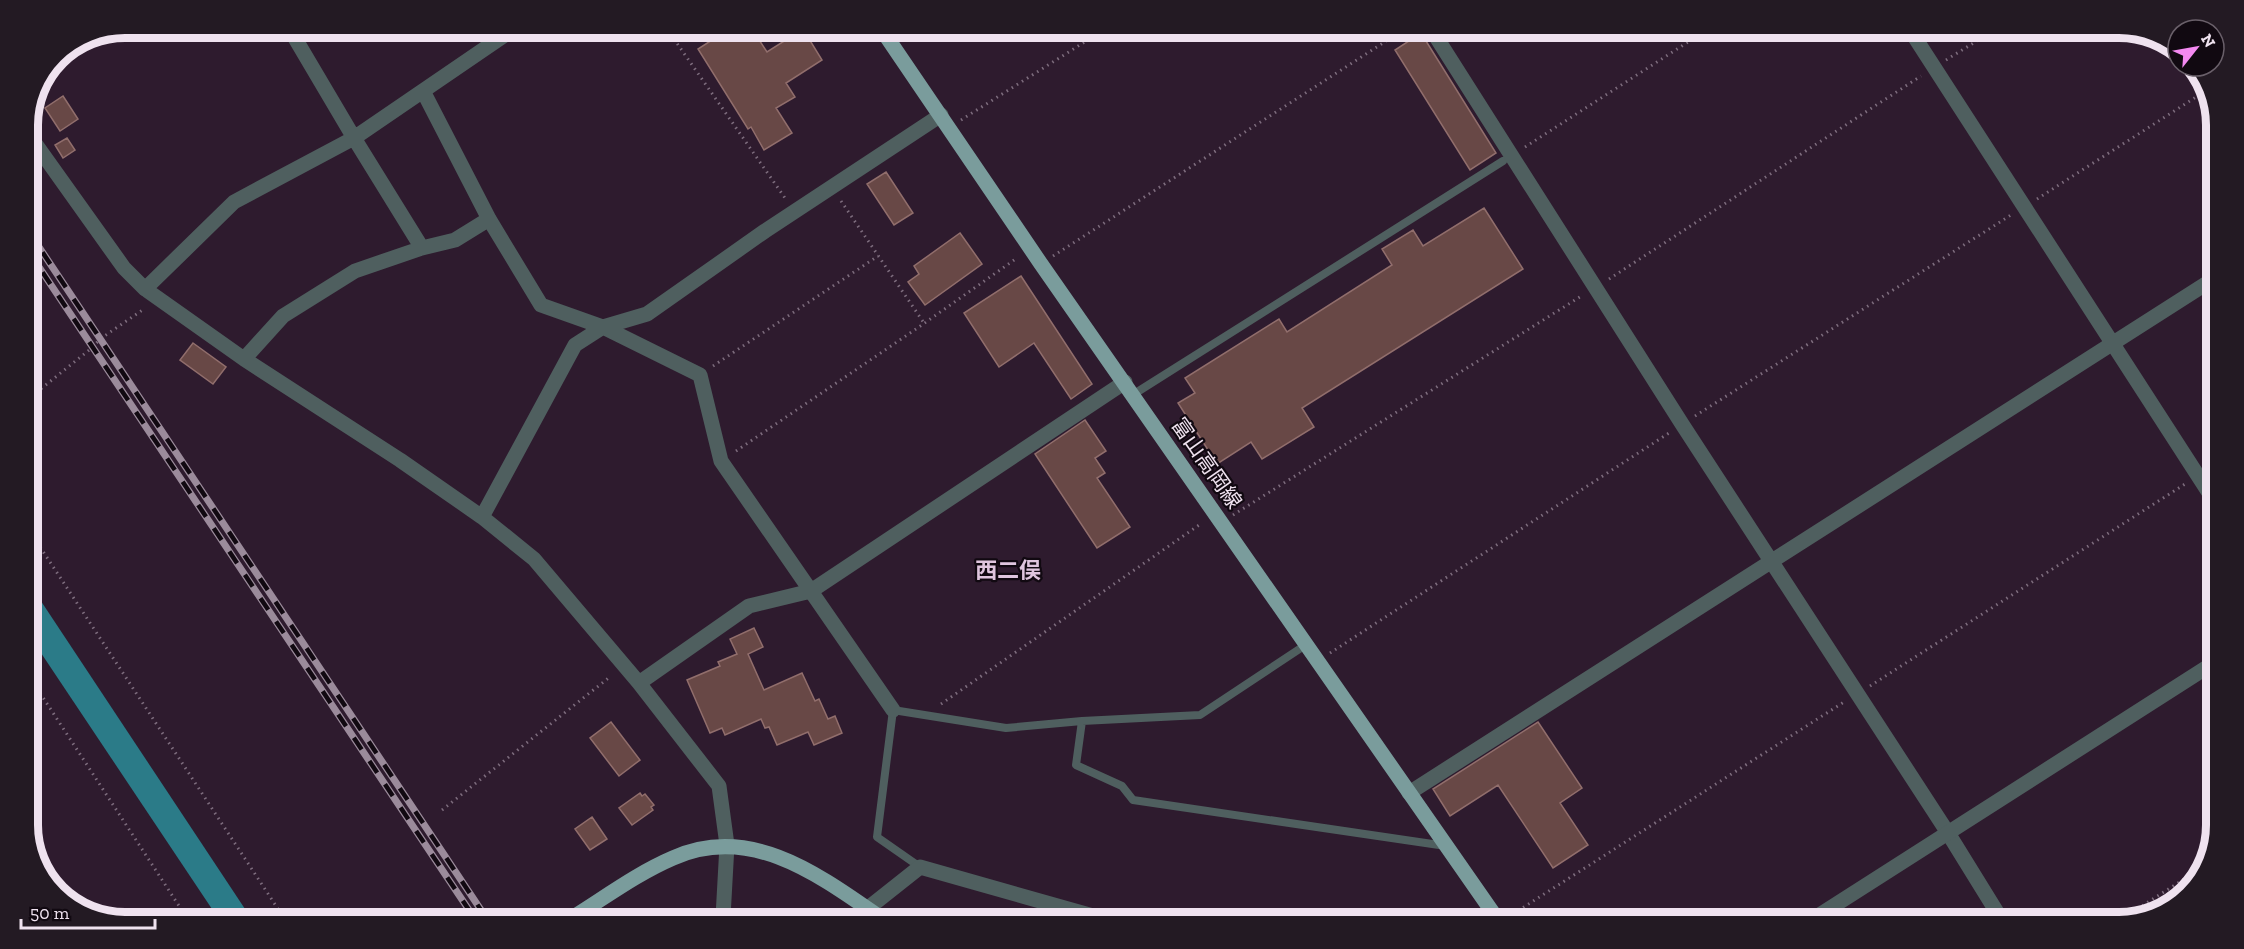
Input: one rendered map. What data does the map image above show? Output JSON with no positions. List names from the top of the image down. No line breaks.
{"streets":{"main road":["富山高岡線"]},"districts":["西二俣"],"scale_bar":"50 m","north":"top right"}
